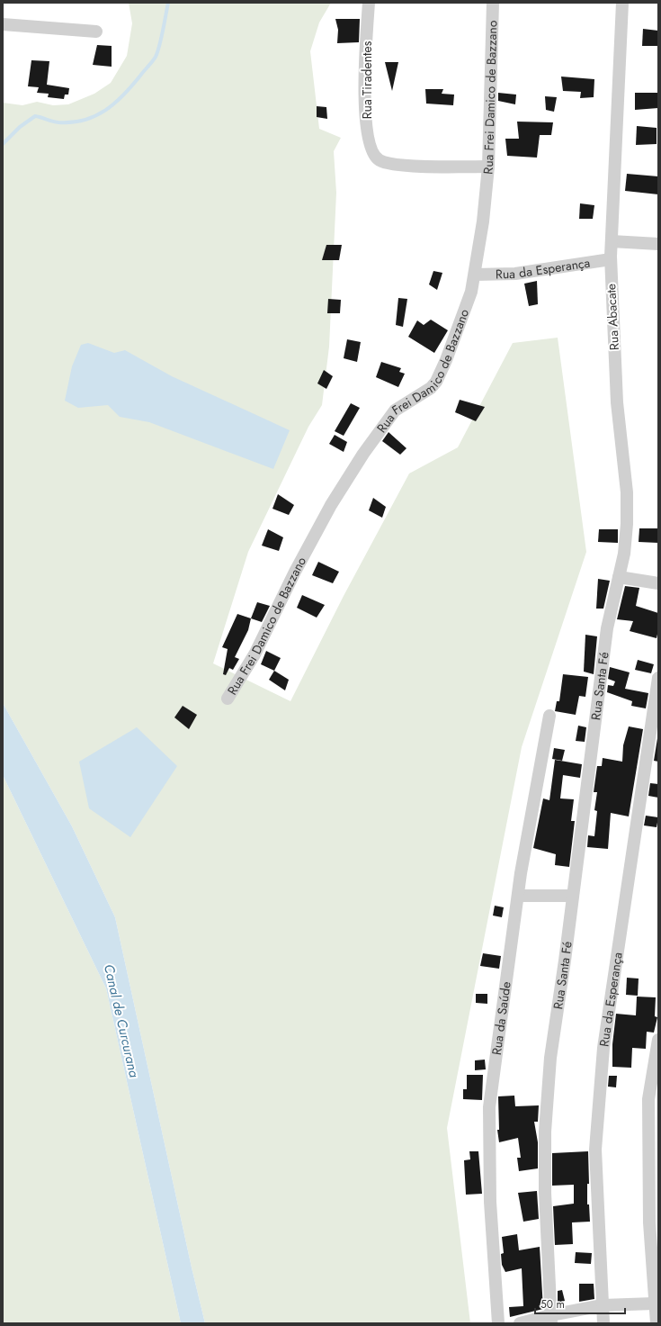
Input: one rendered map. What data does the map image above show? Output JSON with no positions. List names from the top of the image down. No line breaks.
{"streets":{"street":["Rua Tiradentes","Rua Frei Damico de Bazzano","Rua da Esperança","Rua Abacate","Rua Santa Fé","Rua da Saúde"]},"crossings":[["Rua Tiradentes","Rua Frei Damico de Bazzano"],["Rua Frei Damico de Bazzano","Rua da Esperança"],["Rua da Esperança","Rua Abacate"],["Rua Abacate","Rua Santa Fé"]],"water":["Canal de Curcurana"],"scale_bar":"50 m"}
